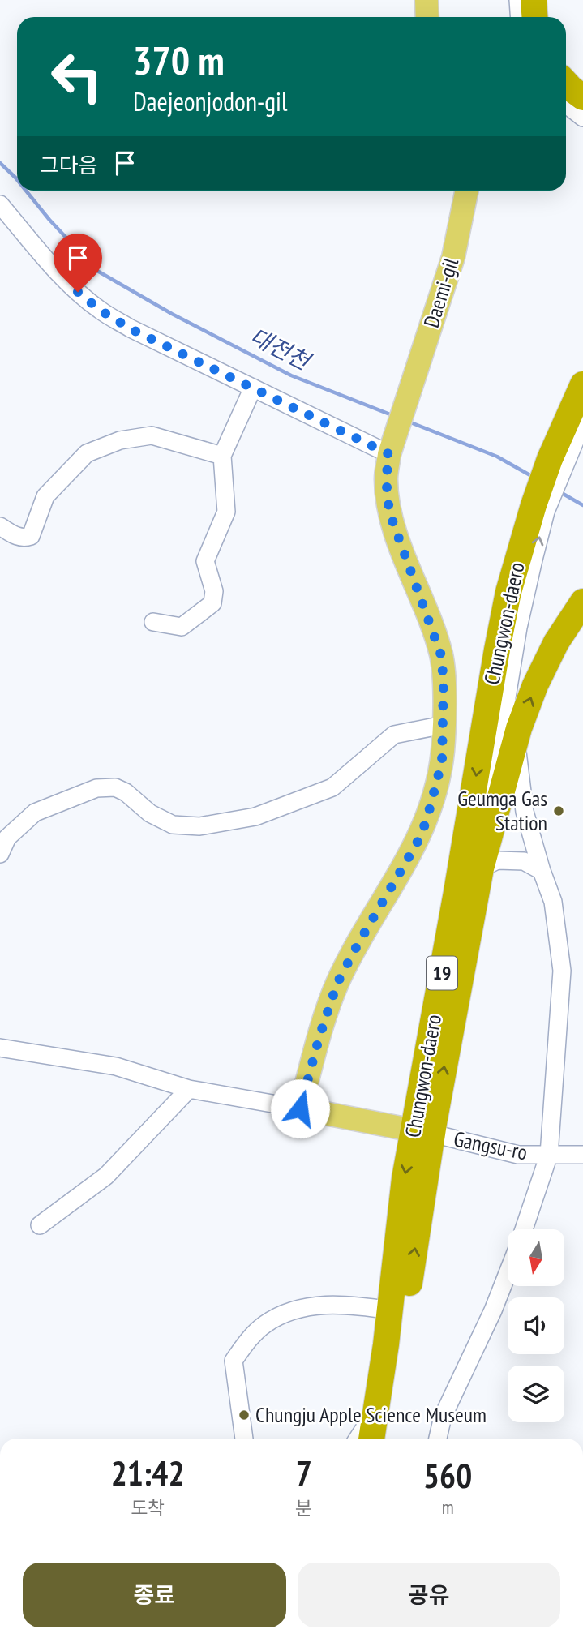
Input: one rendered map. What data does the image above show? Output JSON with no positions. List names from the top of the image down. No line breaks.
{"streets":{"highway":["Chungwon-daero","19"],"main road":["Daemi-gil"],"street":["Gangsu-ro"]},"crossings":[["Chungwon-daero","Gangsu-ro"]],"water":["대전천"],"places":["Geumga Gas Station","Chungju Apple Science Museum"],"north":"bottom","page":{"turn":["370 m","Daejeonjodon-gil"],"then":"그다음","eta":["21:42","도착","7","분","560","m"],"buttons":["종료","공유"]}}
